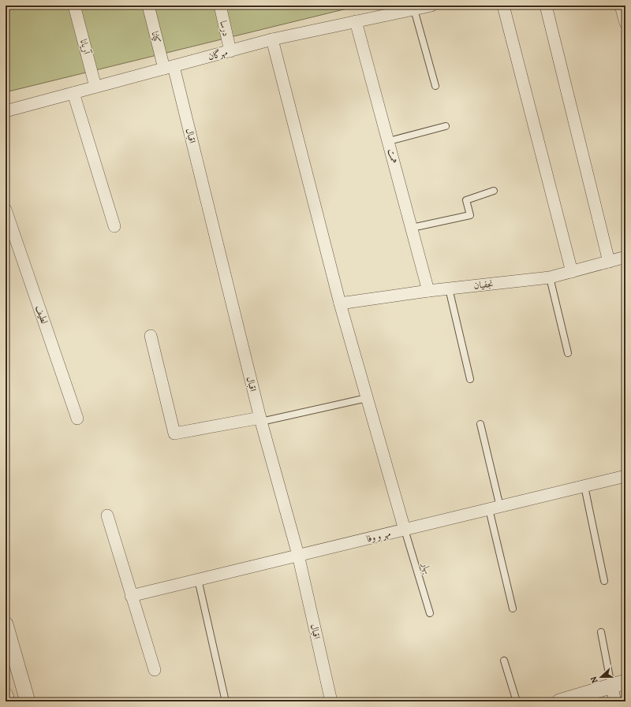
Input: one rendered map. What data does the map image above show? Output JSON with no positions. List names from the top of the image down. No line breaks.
{"streets":{"street":["درسا","کیانا","آریانا","مهرگان","اقبال","همت","نجفیان","لطیف","مهر و وفا"],"lane":["بهار"]},"crossings":[["درسا","مهرگان"],["کیانا","مهرگان"],["کیانا","اقبال"],["آریانا","مهرگان"],["مهرگان","اقبال"],["مهرگان","همت"],["اقبال","مهر و وفا"],["همت","نجفیان"],["مهر و وفا","بهار"]],"north":"left"}
